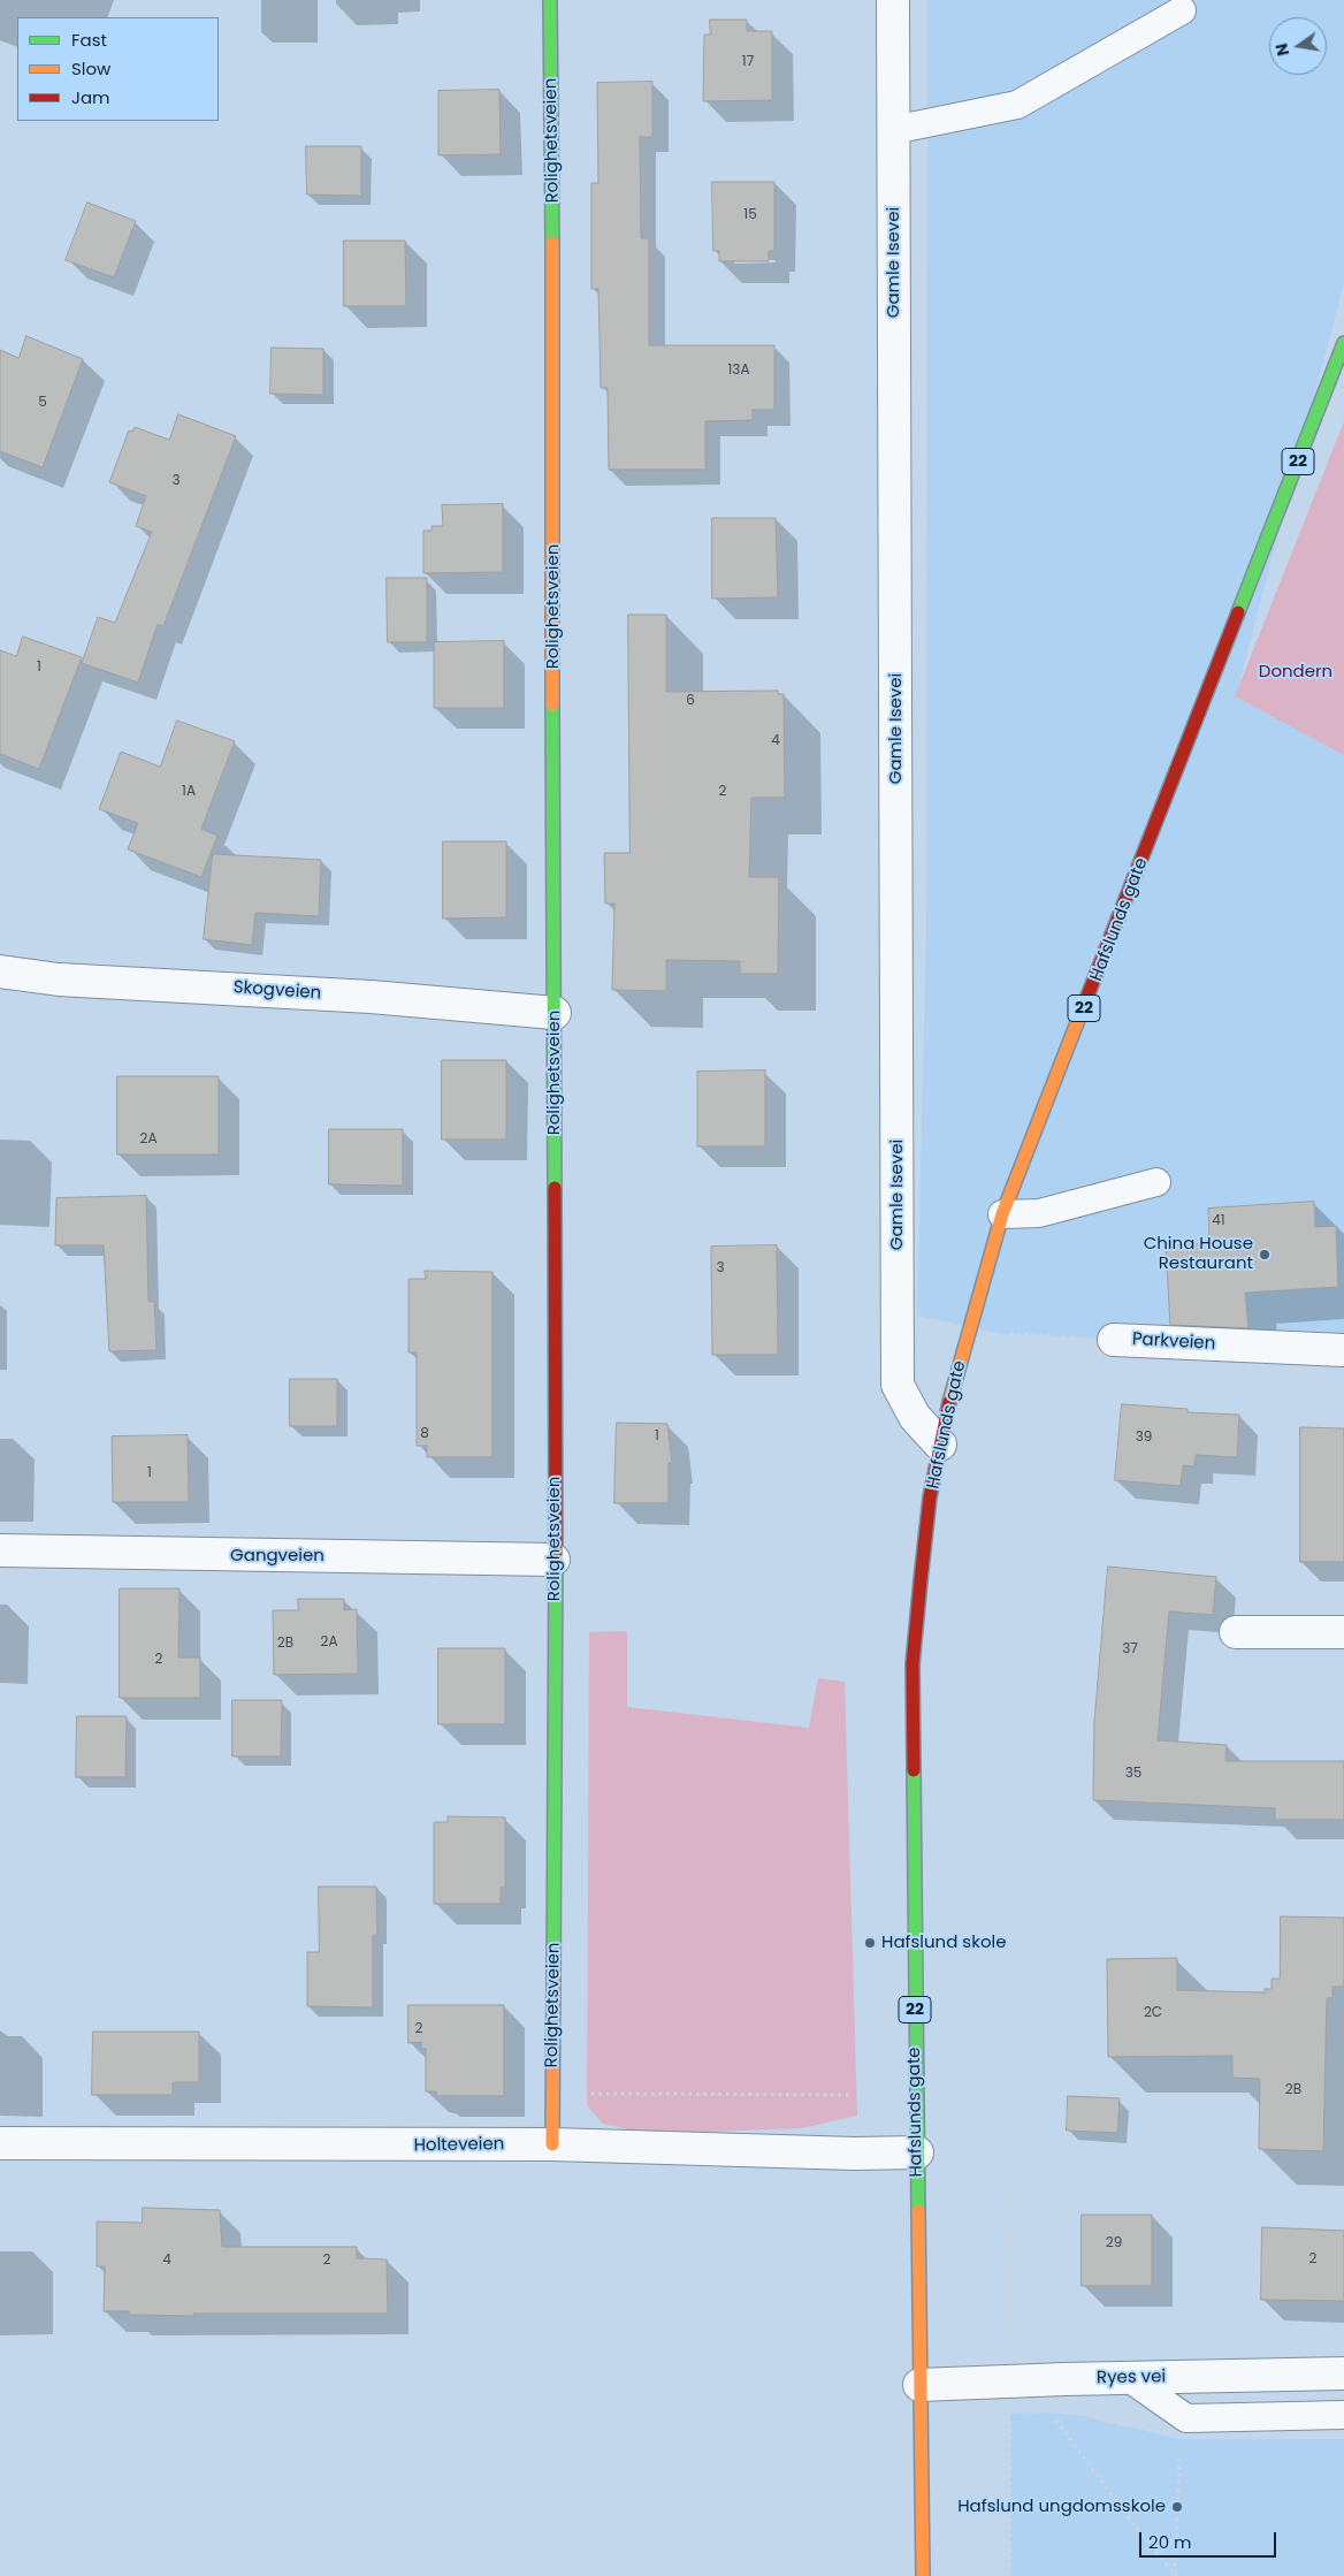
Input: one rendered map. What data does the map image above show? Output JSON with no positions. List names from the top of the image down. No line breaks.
{"streets":{"main road":["Rolighetsveien","22","Hafslunds gate"],"street":["Gamle Isevei","Skogveien","Parkveien","Gangveien","Holteveien","Ryes vei"]},"crossings":[["Rolighetsveien","Skogveien"],["Rolighetsveien","Gangveien"],["Rolighetsveien","Holteveien"],["Gamle Isevei","Hafslunds gate"],["Hafslunds gate","Holteveien"],["Hafslunds gate","Ryes vei"]],"parks":["Dondern"],"places":["China House Restaurant","Hafslund skole","Hafslund ungdomsskole"],"house_numbers":["17","15","13A","5","3","1","6","4","1A","2","2A","41","3","8","1","39","1","2A","2B","37","2","35","2C","2","2B","29","2","4","2"],"legend":["Fast","Slow","Jam"],"scale_bar":"20 m","north":"left"}
